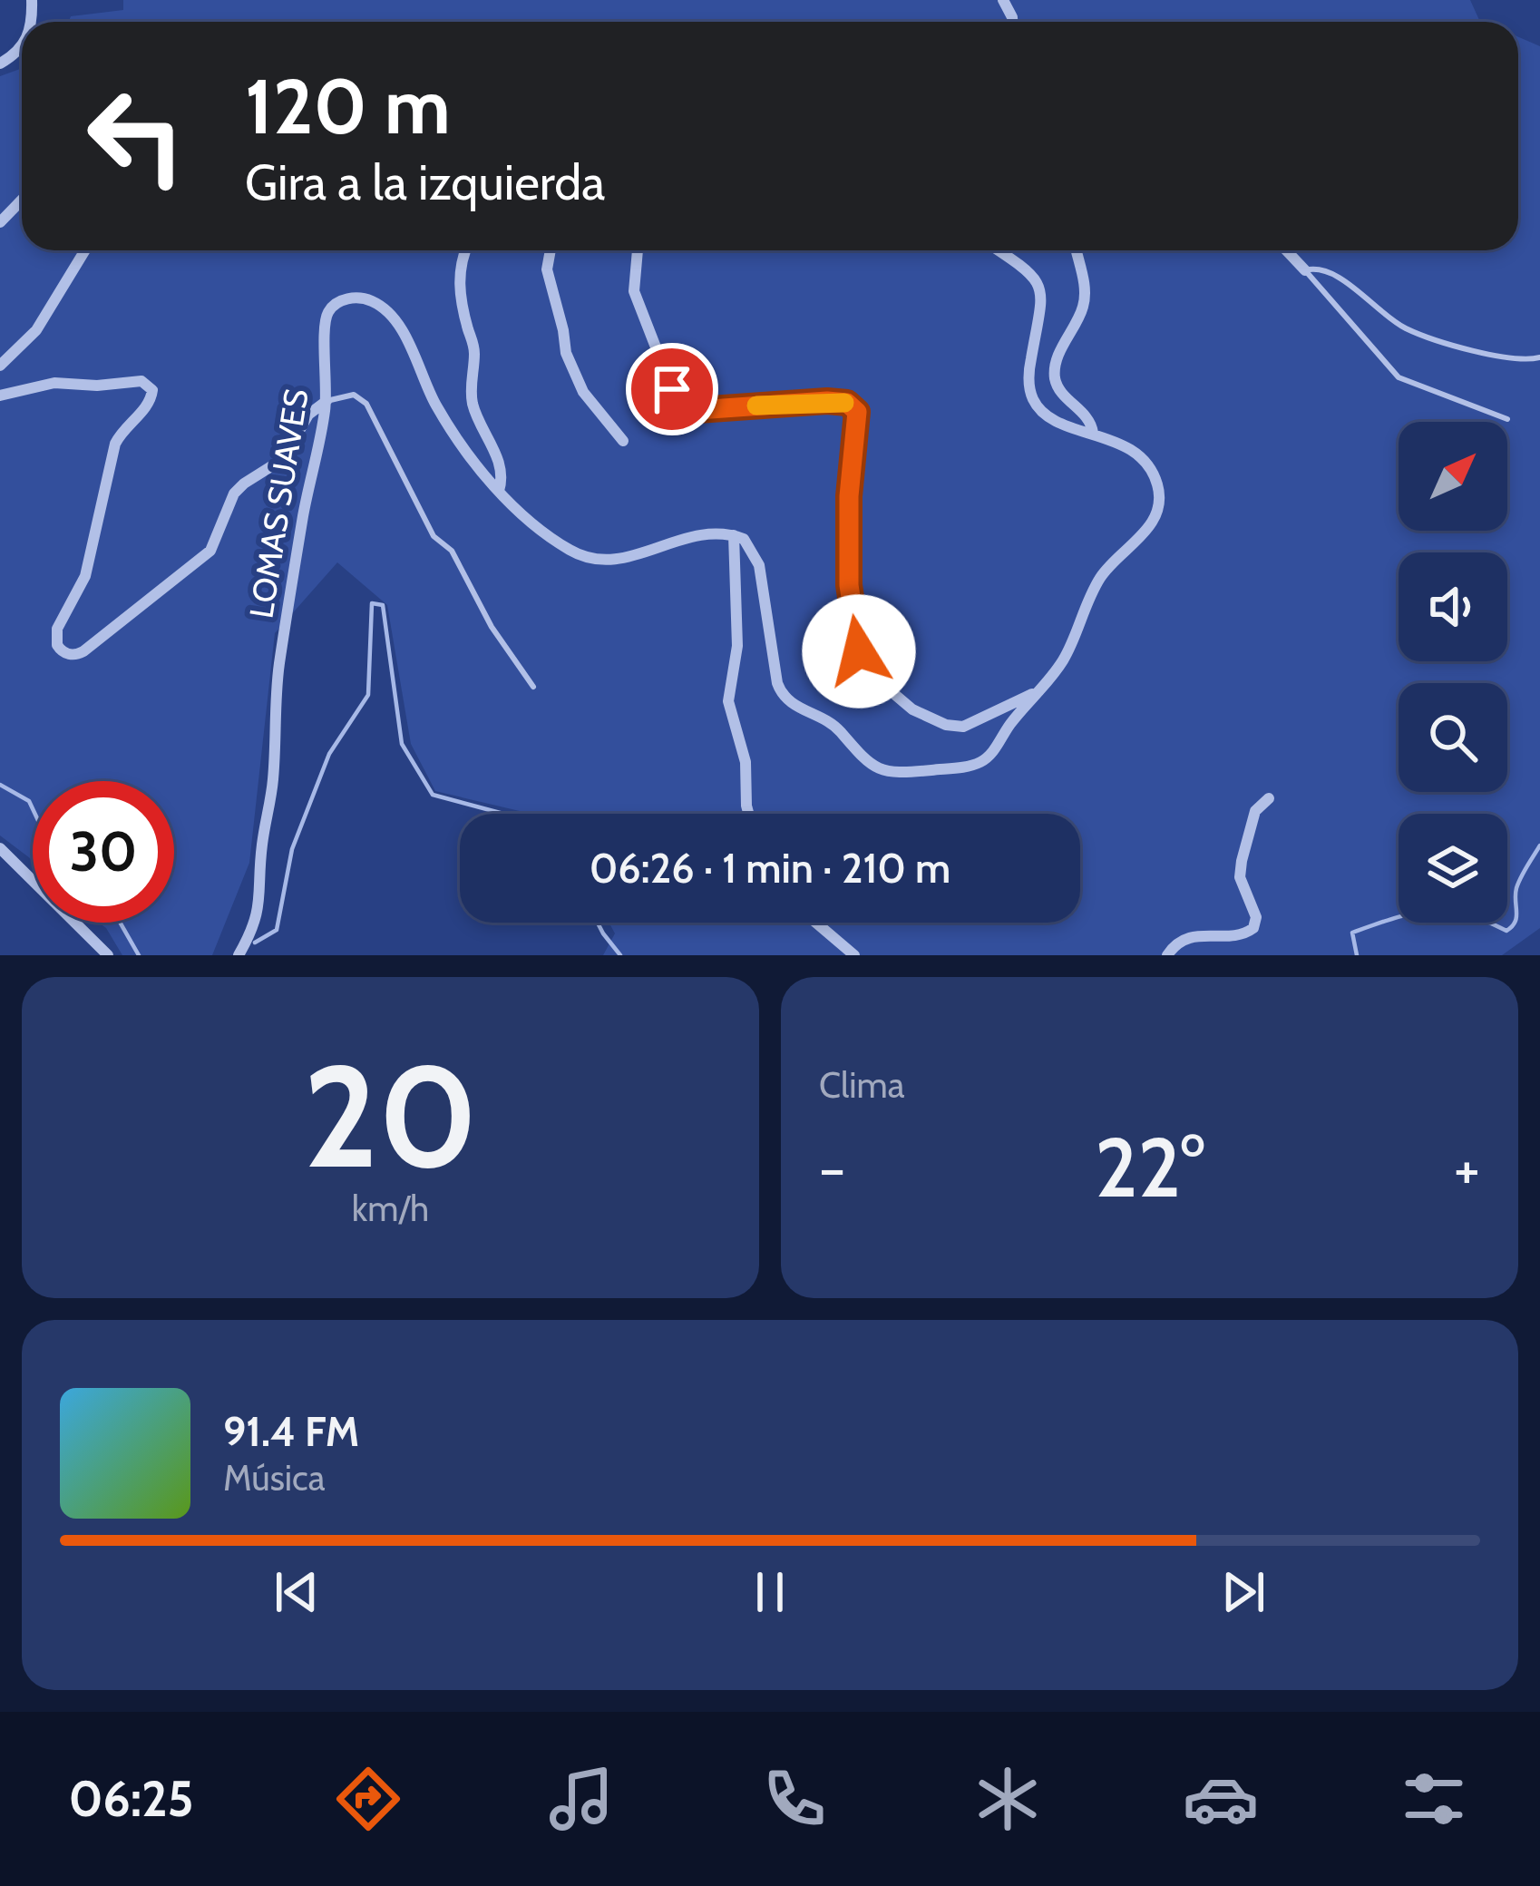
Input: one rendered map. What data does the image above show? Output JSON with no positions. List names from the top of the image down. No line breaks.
{"streets":{"street":["LOMAS SUAVES"]},"north":"top right","page":{"turn":["120 m","Gira a la izquierda"],"limit":"30","trip":"06:26 · 1 min · 210 m","tile":[["20","km/h"],"Clima"],"heat":["−","22°","+"],"song":["91.4 FM","Música"],"tabs":"06:25"}}
